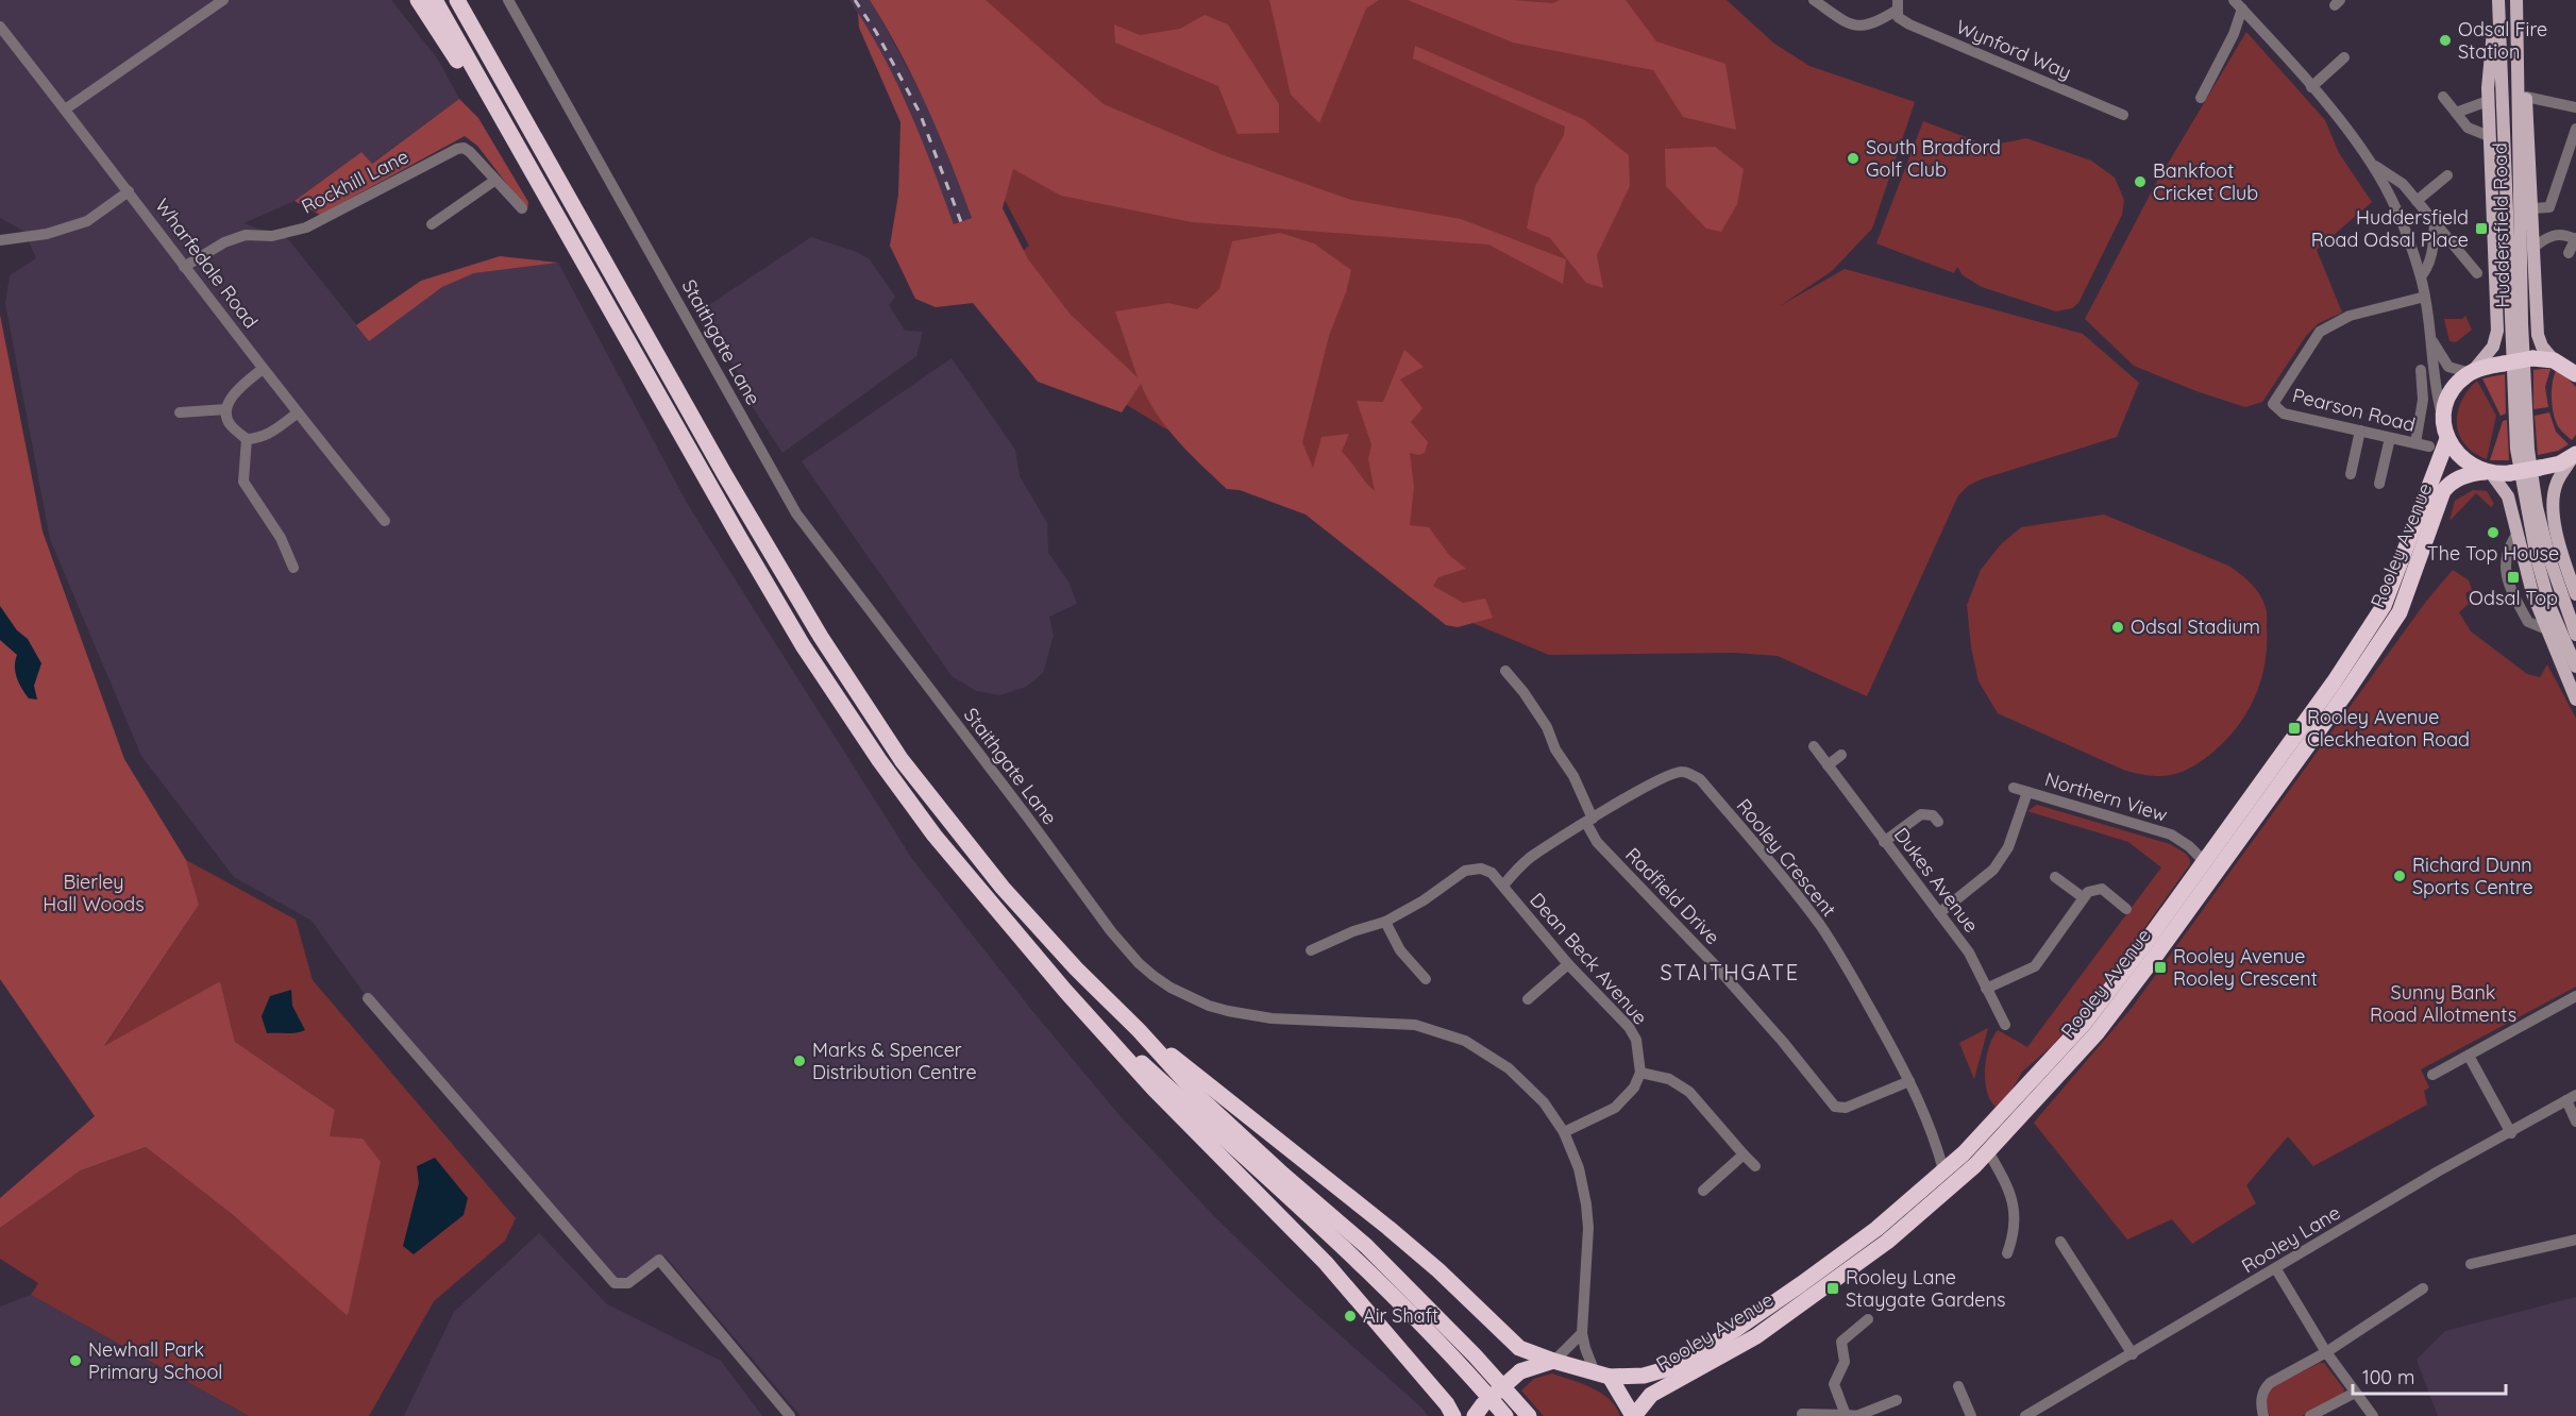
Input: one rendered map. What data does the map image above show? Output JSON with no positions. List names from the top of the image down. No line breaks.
{"streets":{"highway":["Rooley Avenue"],"main road":["Huddersfield Road"],"street":["Wynford Way","Rockhill Lane","Wharfedale Road","Staithgate Lane","Pearson Road","Northern View","Rooley Crescent","Dukes Avenue","Radfield Drive","Dean Beck Avenue","Rooley Lane"]},"crossings":[["Rockhill Lane","Wharfedale Road"],["Staithgate Lane","Rooley Avenue"],["Rooley Avenue","Northern View"],["Rooley Avenue","Rooley Crescent"],["Northern View","Dukes Avenue"],["Rooley Crescent","Radfield Drive"],["Rooley Crescent","Dean Beck Avenue"]],"districts":["STAITHGATE"],"parks":["Bierley Hall Woods","Sunny Bank Road Allotments"],"places":{"other":["Odsal Fire Station","South Bradford Golf Club","Bankfoot Cricket Club","The Top House","Odsal Stadium","Richard Dunn Sports Centre","Marks & Spencer Distribution Centre","Air Shaft","Newhall Park Primary School"],"transit":["Huddersfield Road Odsal Place","Odsal Top","Rooley Avenue Cleckheaton Road","Rooley Avenue Rooley Crescent","Rooley Lane Staygate Gardens"]},"scale_bar":"100 m"}
